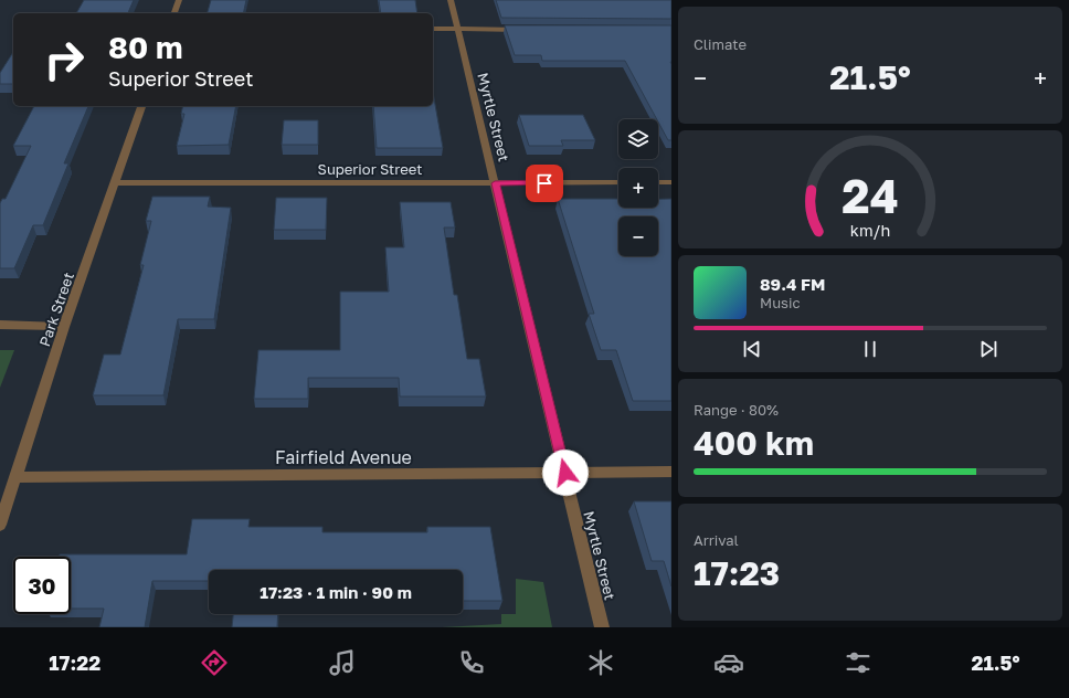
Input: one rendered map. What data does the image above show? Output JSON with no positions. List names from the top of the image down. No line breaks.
{"streets":{"street":["Myrtle Street","Superior Street","Park Street","Fairfield Avenue"]},"crossings":[["Myrtle Street","Superior Street"],["Myrtle Street","Fairfield Avenue"],["Superior Street","Park Street"],["Park Street","Fairfield Avenue"]],"page":{"tile":["Climate",["Range · 80%","400 km"],["Arrival","17:23"]],"turn":["80 m","Superior Street"],"heat":["−","21.5°","+"],"map_buttons":["+","−"],"song":["89.4 FM","Music"],"limit":"30","trip":"17:23 · 1 min · 90 m","tabs":["17:22","21.5°"],"gauge":["24","km/h"]}}
